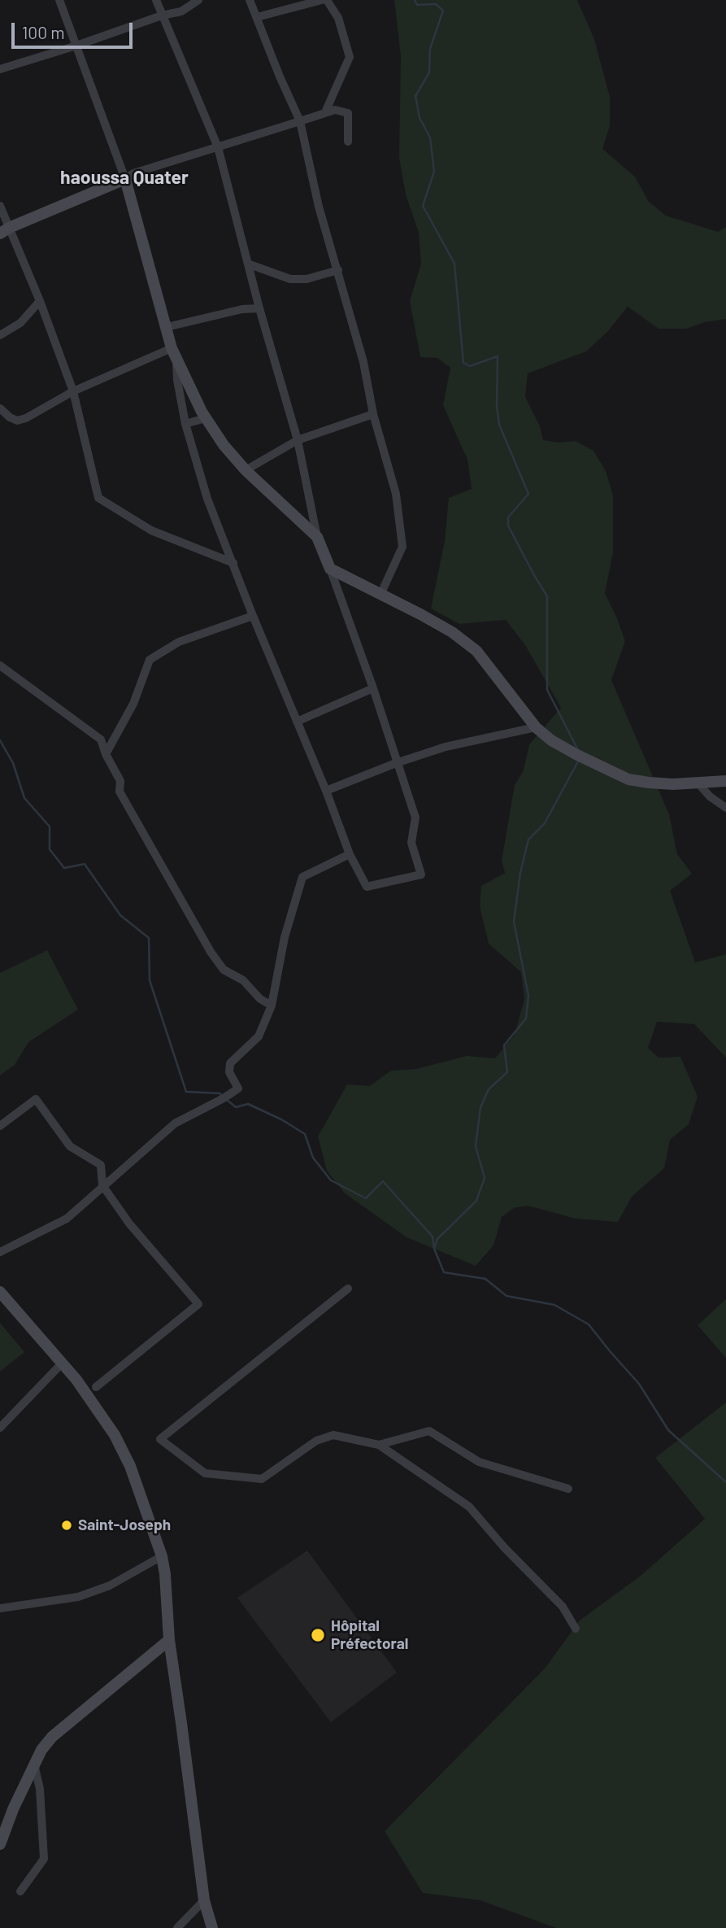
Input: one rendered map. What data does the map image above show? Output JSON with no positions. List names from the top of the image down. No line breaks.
{"districts":["haoussa Quater"],"places":["Saint-Joseph","Hôpital Préfectoral"],"scale_bar":"100 m"}
